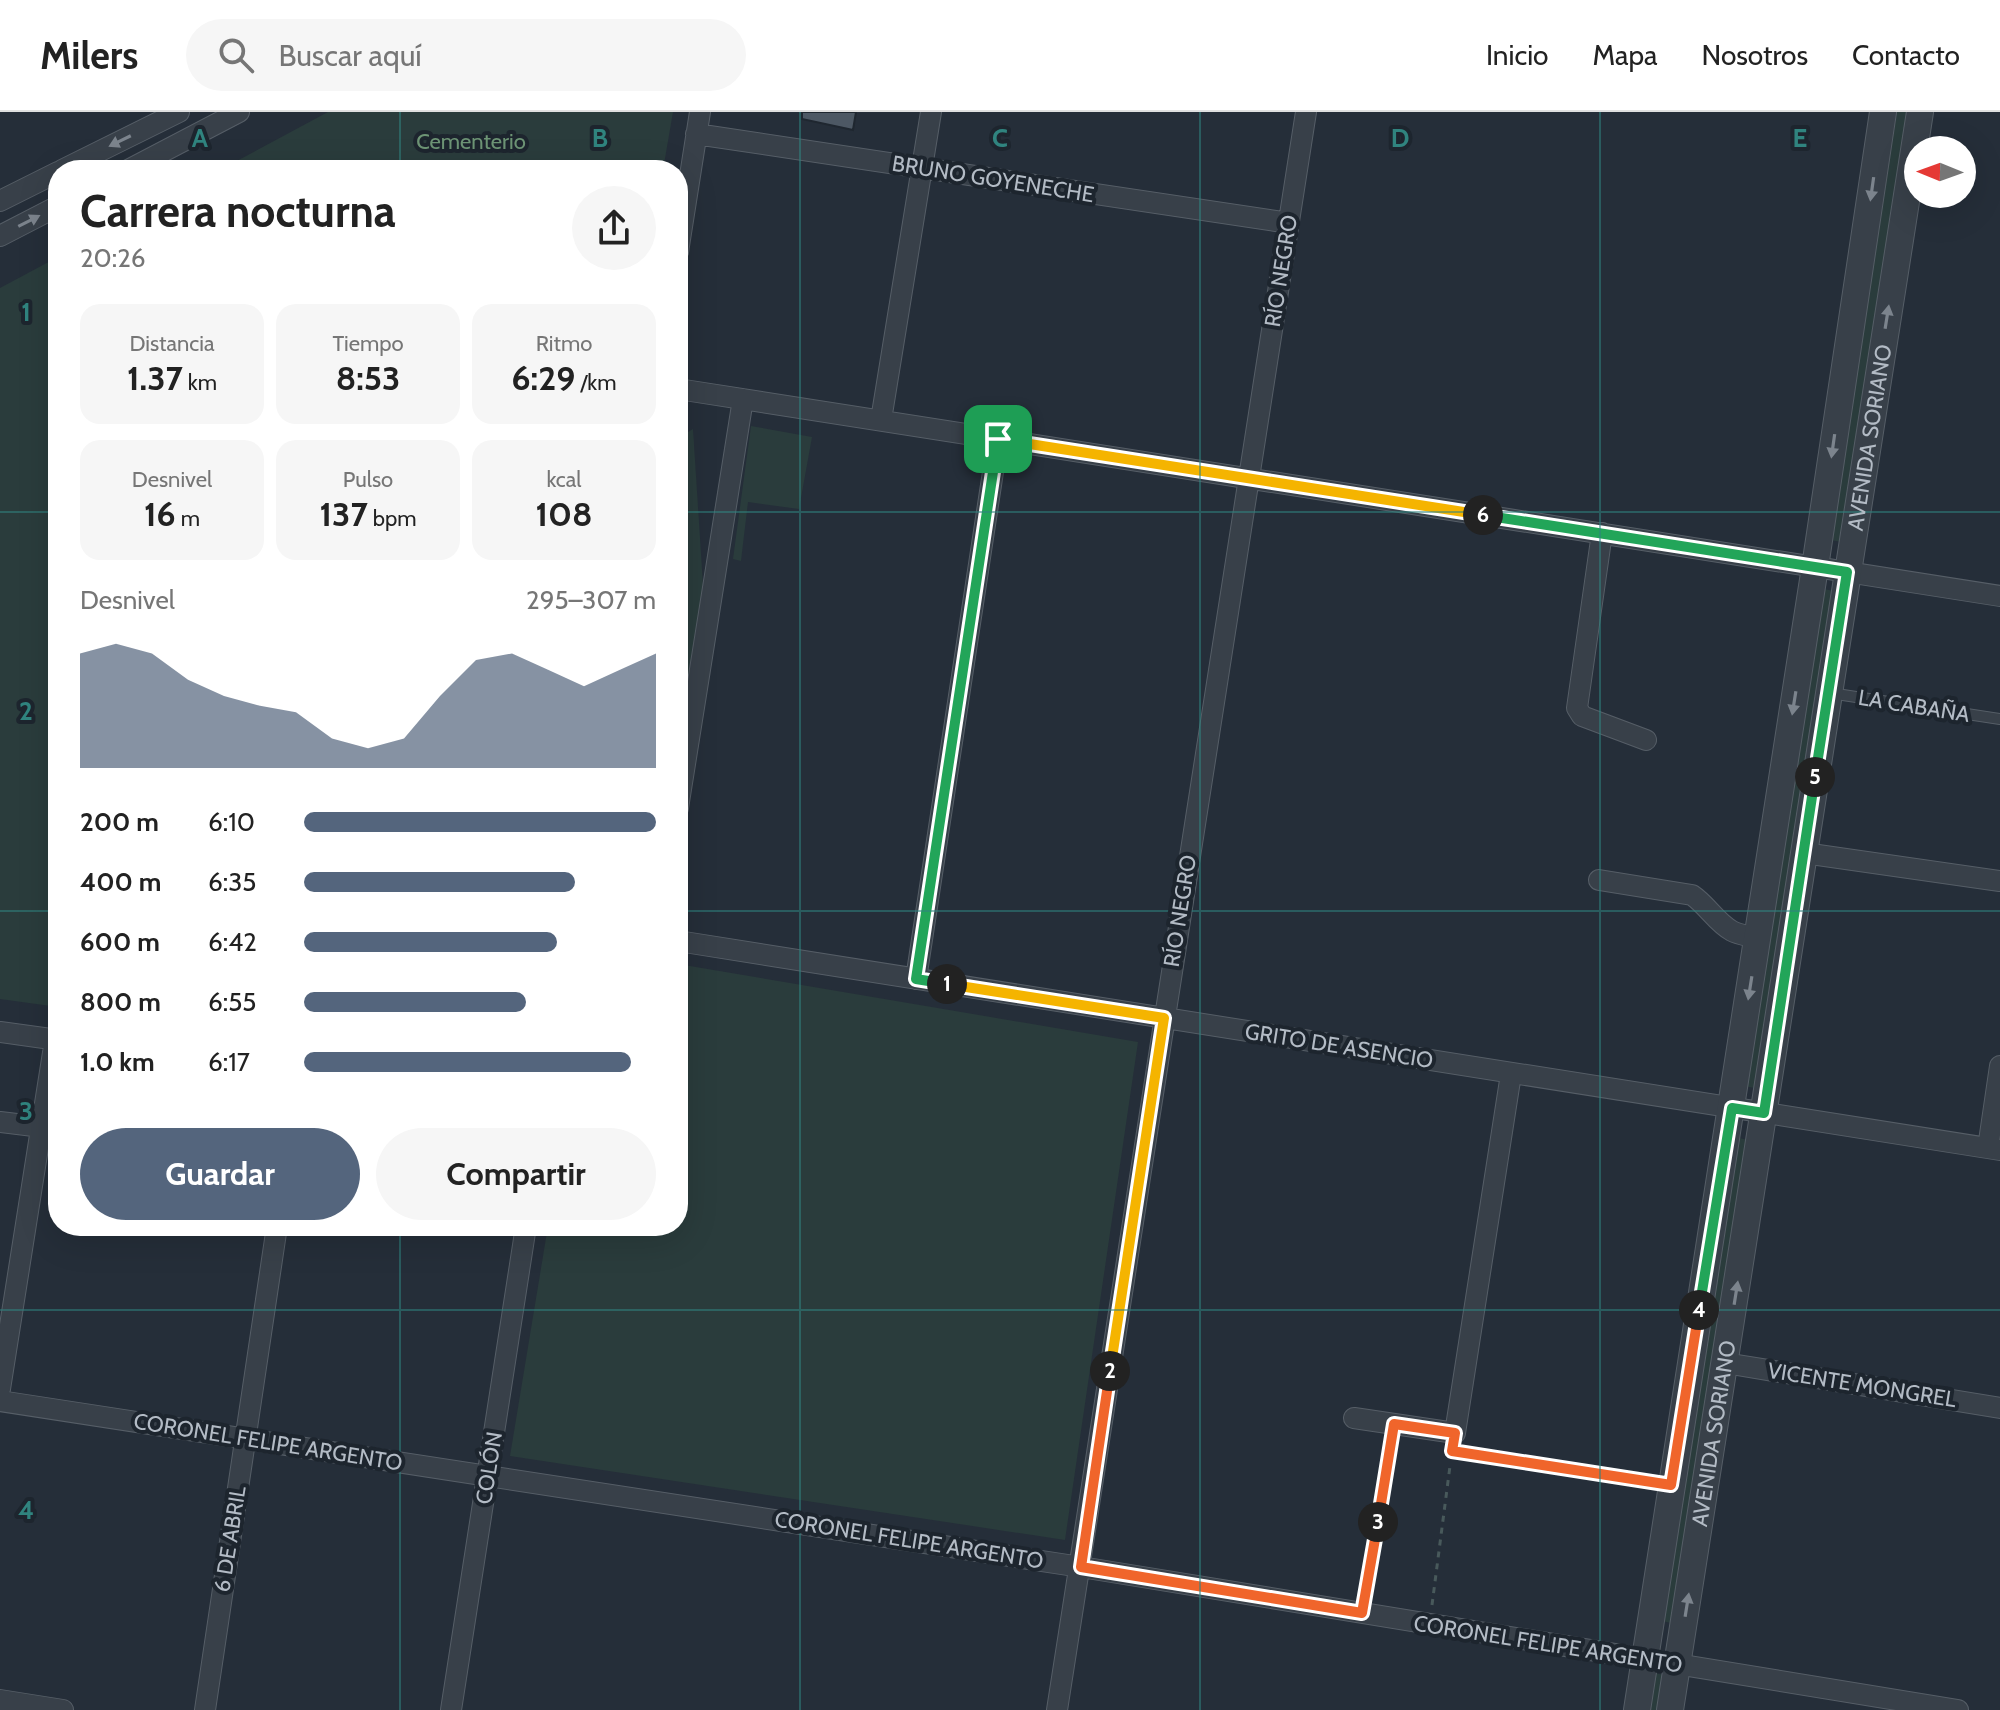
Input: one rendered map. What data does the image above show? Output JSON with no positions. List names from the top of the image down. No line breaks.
{"streets":{"street":["BRUNO GOYENECHE","RÍO NEGRO","AVENIDA SORIANO","GRITO DE ASENCIO","VICENTE MONGREL","CORONEL FELIPE ARGENTO","COLÓN","6 DE ABRIL"],"lane":["LA CABAÑA"]},"crossings":[["BRUNO GOYENECHE","RÍO NEGRO"],["RÍO NEGRO","GRITO DE ASENCIO"],["RÍO NEGRO","CORONEL FELIPE ARGENTO"],["AVENIDA SORIANO","LA CABAÑA"],["AVENIDA SORIANO","GRITO DE ASENCIO"],["AVENIDA SORIANO","VICENTE MONGREL"],["AVENIDA SORIANO","CORONEL FELIPE ARGENTO"],["CORONEL FELIPE ARGENTO","COLÓN"],["CORONEL FELIPE ARGENTO","6 DE ABRIL"]],"parks":["Cementerio"],"north":"left","page":{"header":"Milers","search":"Buscar aquí","nav":["Inicio","Mapa","Nosotros","Contacto"],"heading":["Carrera nocturna","20:26"],"stats":[["Distancia","1.37 km"],["Tiempo","8:53"],["Ritmo","6:29 /km"],["Desnivel","16 m"],["Pulso","137 bpm"],["kcal","108"]],"pins":["6","5","1","4","2","3"],"chart":["Desnivel","295–307 m"],"list":[{"name":"200 m","note":"6:10"},{"name":"400 m","note":"6:35"},{"name":"600 m","note":"6:42"},{"name":"800 m","note":"6:55"},{"name":"1.0 km","note":"6:17"}],"buttons":["Guardar","Compartir"]},"grid":{"columns":["A","B","C","D","E"],"rows":["1","2","3","4"]}}
